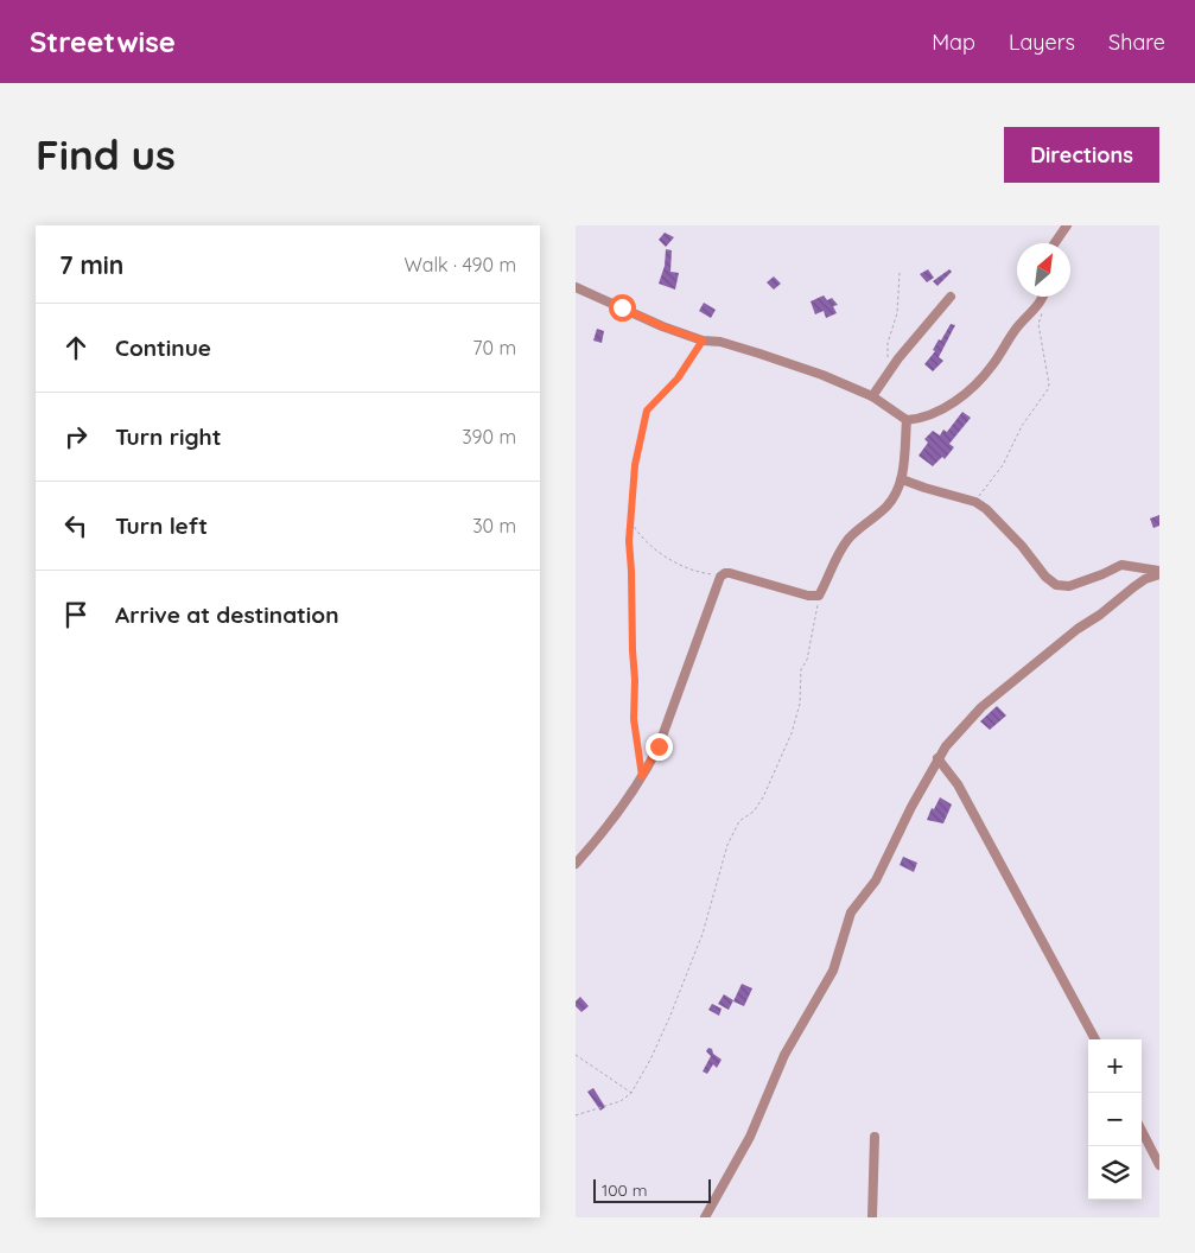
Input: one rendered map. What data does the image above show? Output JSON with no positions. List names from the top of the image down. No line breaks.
{"scale_bar":"100 m","north":"top right","page":{"header":"Streetwise","nav":["Map","Layers","Share"],"buttons":"Directions","title":"Find us","heading":["7 min","Walk · 490 m"],"list":[["Continue","70 m"],["Turn right","390 m"],["Turn left","30 m"],"Arrive at destination"],"map_buttons":["+","−"],"scale":"100 m"}}
